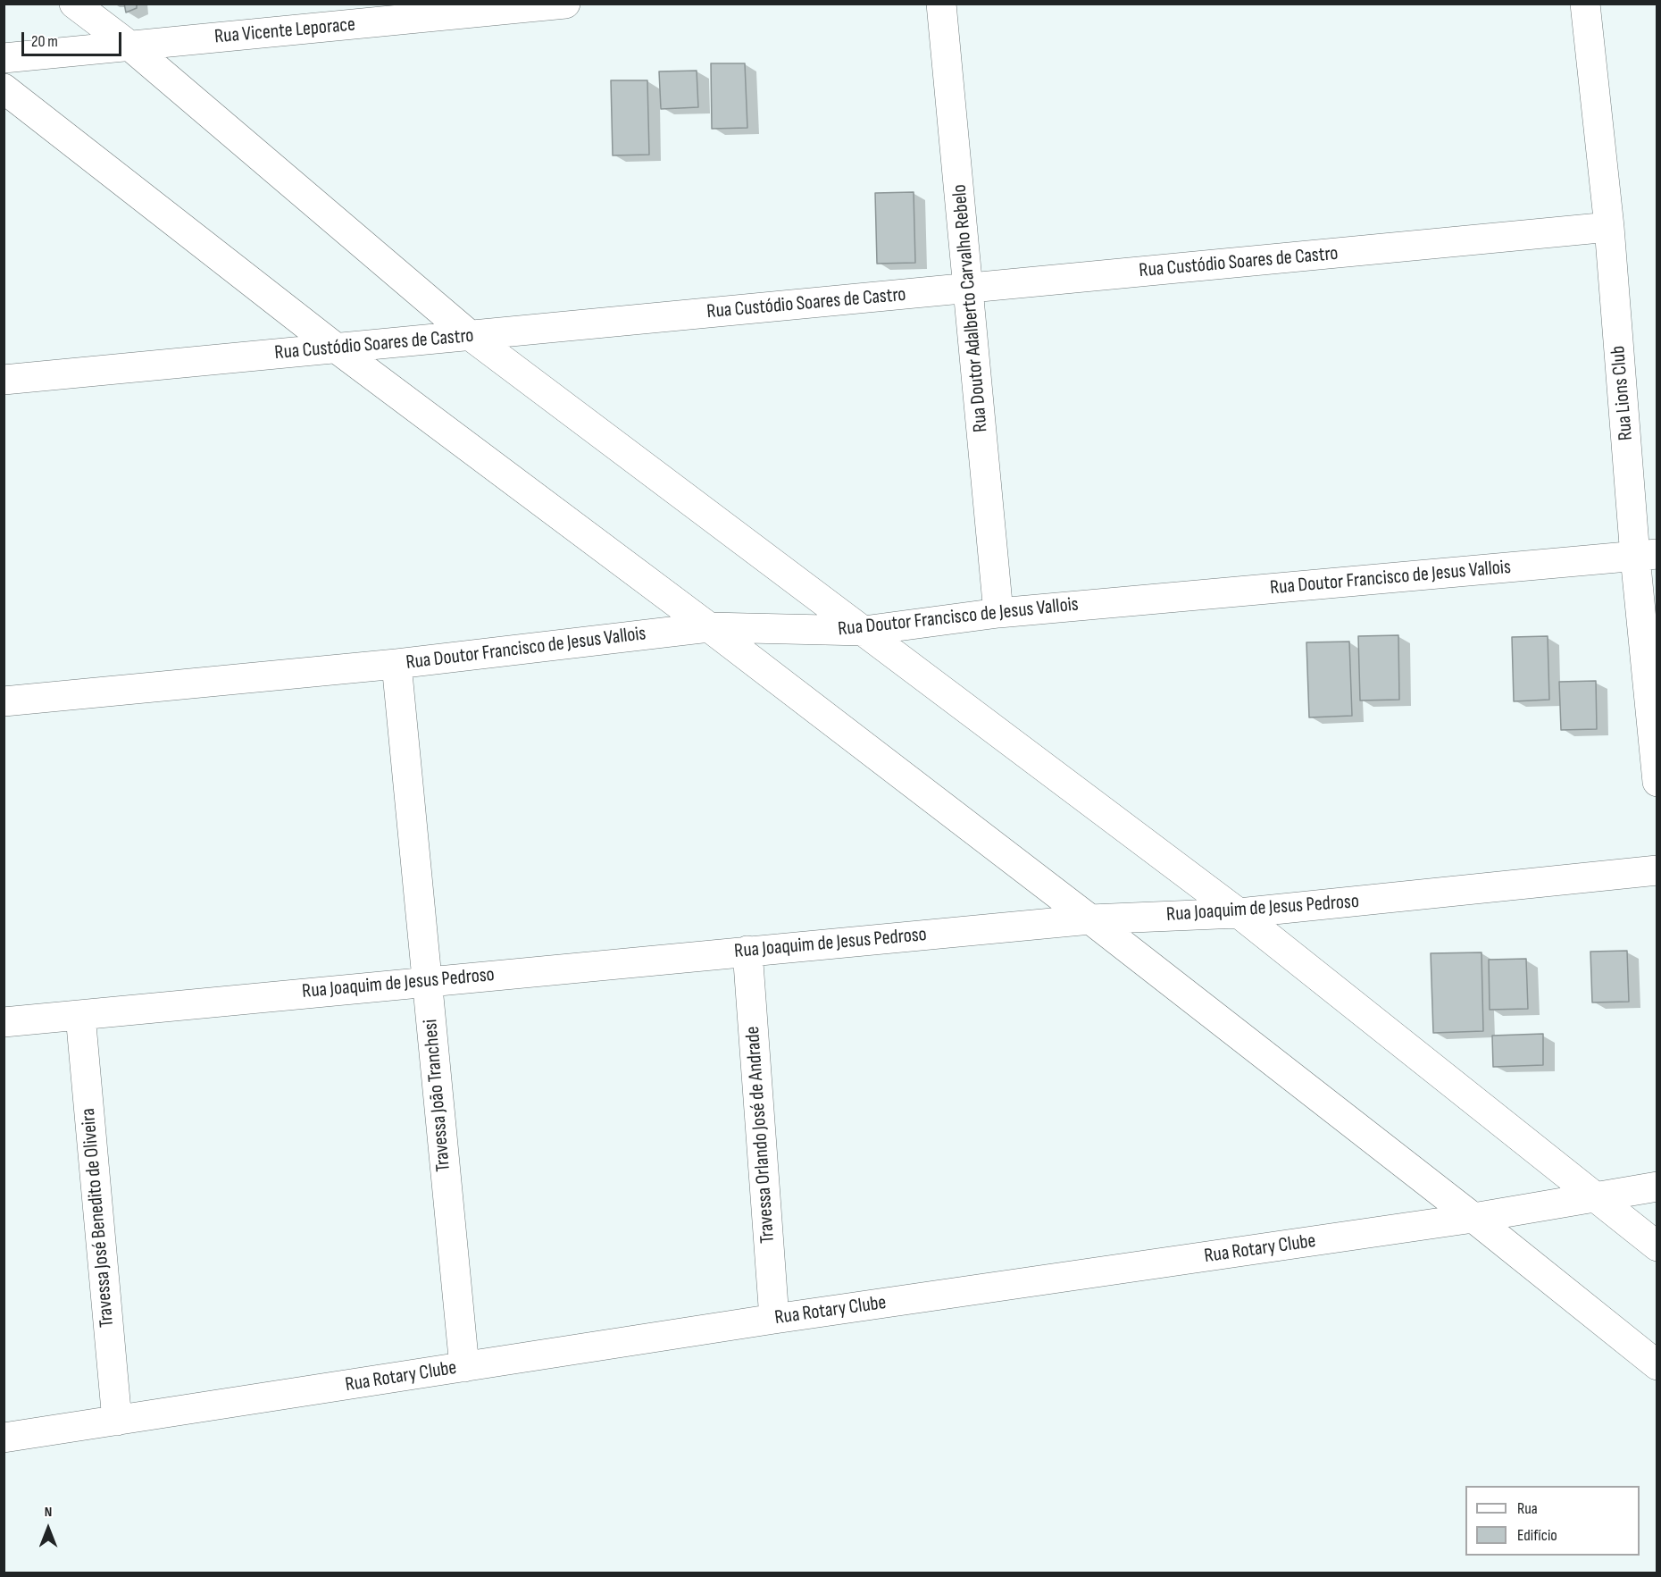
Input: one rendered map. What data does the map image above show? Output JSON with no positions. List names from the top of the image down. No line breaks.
{"streets":{"street":["Rua Vicente Leporace","Rua Custódio Soares de Castro","Rua Doutor Adalberto Carvalho Rebelo","Rua Lions Club","Rua Doutor Francisco de Jesus Vallois","Rua Joaquim de Jesus Pedroso","Travessa João Tranchesi","Travessa Orlando José de Andrade","Travessa José Benedito de Oliveira","Rua Rotary Clube"]},"crossings":[["Rua Custódio Soares de Castro","Rua Doutor Adalberto Carvalho Rebelo"],["Rua Custódio Soares de Castro","Rua Lions Club"],["Rua Doutor Adalberto Carvalho Rebelo","Rua Doutor Francisco de Jesus Vallois"],["Rua Lions Club","Rua Doutor Francisco de Jesus Vallois"],["Rua Doutor Francisco de Jesus Vallois","Travessa João Tranchesi"],["Rua Joaquim de Jesus Pedroso","Travessa João Tranchesi"],["Rua Joaquim de Jesus Pedroso","Travessa Orlando José de Andrade"],["Rua Joaquim de Jesus Pedroso","Travessa José Benedito de Oliveira"],["Travessa João Tranchesi","Rua Rotary Clube"],["Travessa Orlando José de Andrade","Rua Rotary Clube"],["Travessa José Benedito de Oliveira","Rua Rotary Clube"]],"legend":["Rua","Edifício"],"scale_bar":"20 m","north":"top"}
